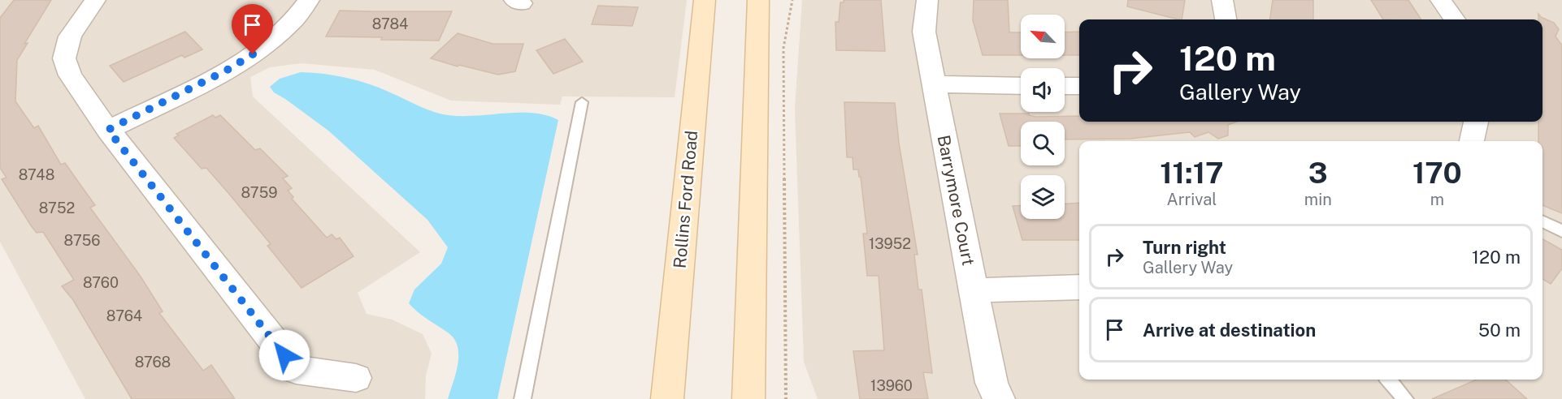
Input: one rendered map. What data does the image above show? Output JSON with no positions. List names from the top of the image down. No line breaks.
{"streets":{"main road":["Rollins Ford Road"],"street":["Barrymore Court"]},"house_numbers":["8784","8748","8759","8752","8756","13952","8760","8764","8768","13960"],"north":"top left","page":{"turn":["120 m","Gallery Way"],"eta":["11:17","Arrival","3","min","170","m"],"list":[{"name":"Turn right","note":"Gallery Way","value":"120 m"},{"name":"Arrive at destination","value":"50 m"}]}}
